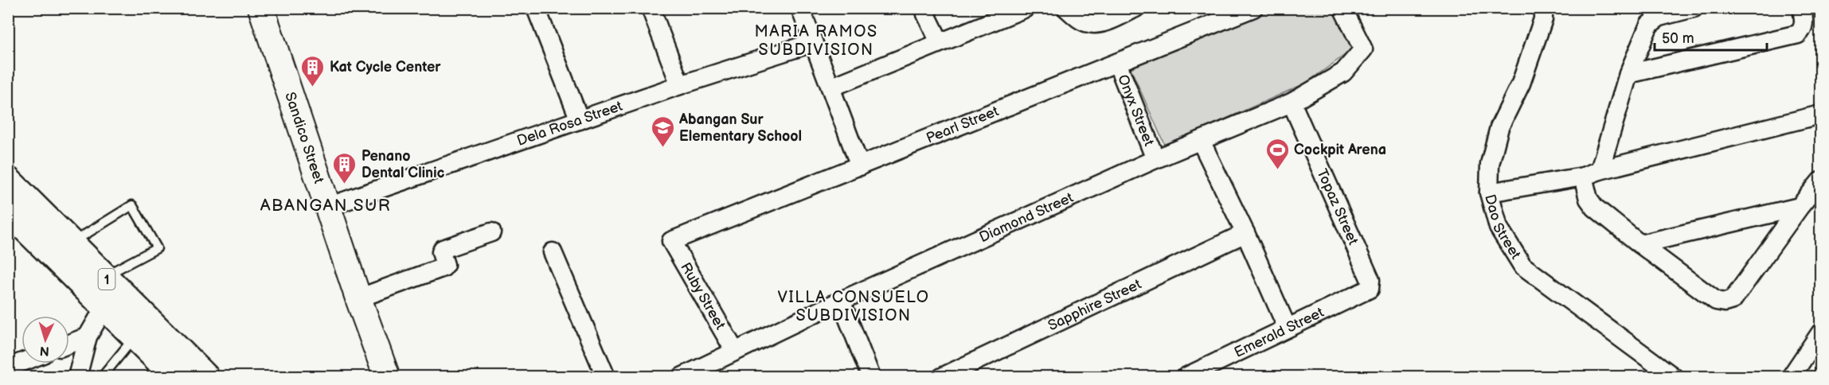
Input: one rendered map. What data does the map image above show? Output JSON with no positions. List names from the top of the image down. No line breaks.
{"streets":{"highway":["1"],"main road":["Sandico Street"],"street":["Onyx Street","Dela Rosa Street","Pearl Street","Topaz Street","Diamond Street","Dao Street","Ruby Street","Sapphire Street","Emerald Street"]},"crossings":[["Onyx Street","Pearl Street"],["Onyx Street","Diamond Street"],["Dela Rosa Street","Sandico Street"],["Pearl Street","Ruby Street"],["Topaz Street","Diamond Street"],["Topaz Street","Emerald Street"],["Diamond Street","Ruby Street"]],"districts":["MARIA RAMOS SUBDIVISION","ABANGAN SUR","VILLA CONSUELO SUBDIVISION"],"places":{"building":["Kat Cycle Center","Penano Dental Clinic"],"school or university":["Abangan Sur Elementary School"],"sports":["Cockpit Arena"]},"scale_bar":"50 m","north":"bottom"}
